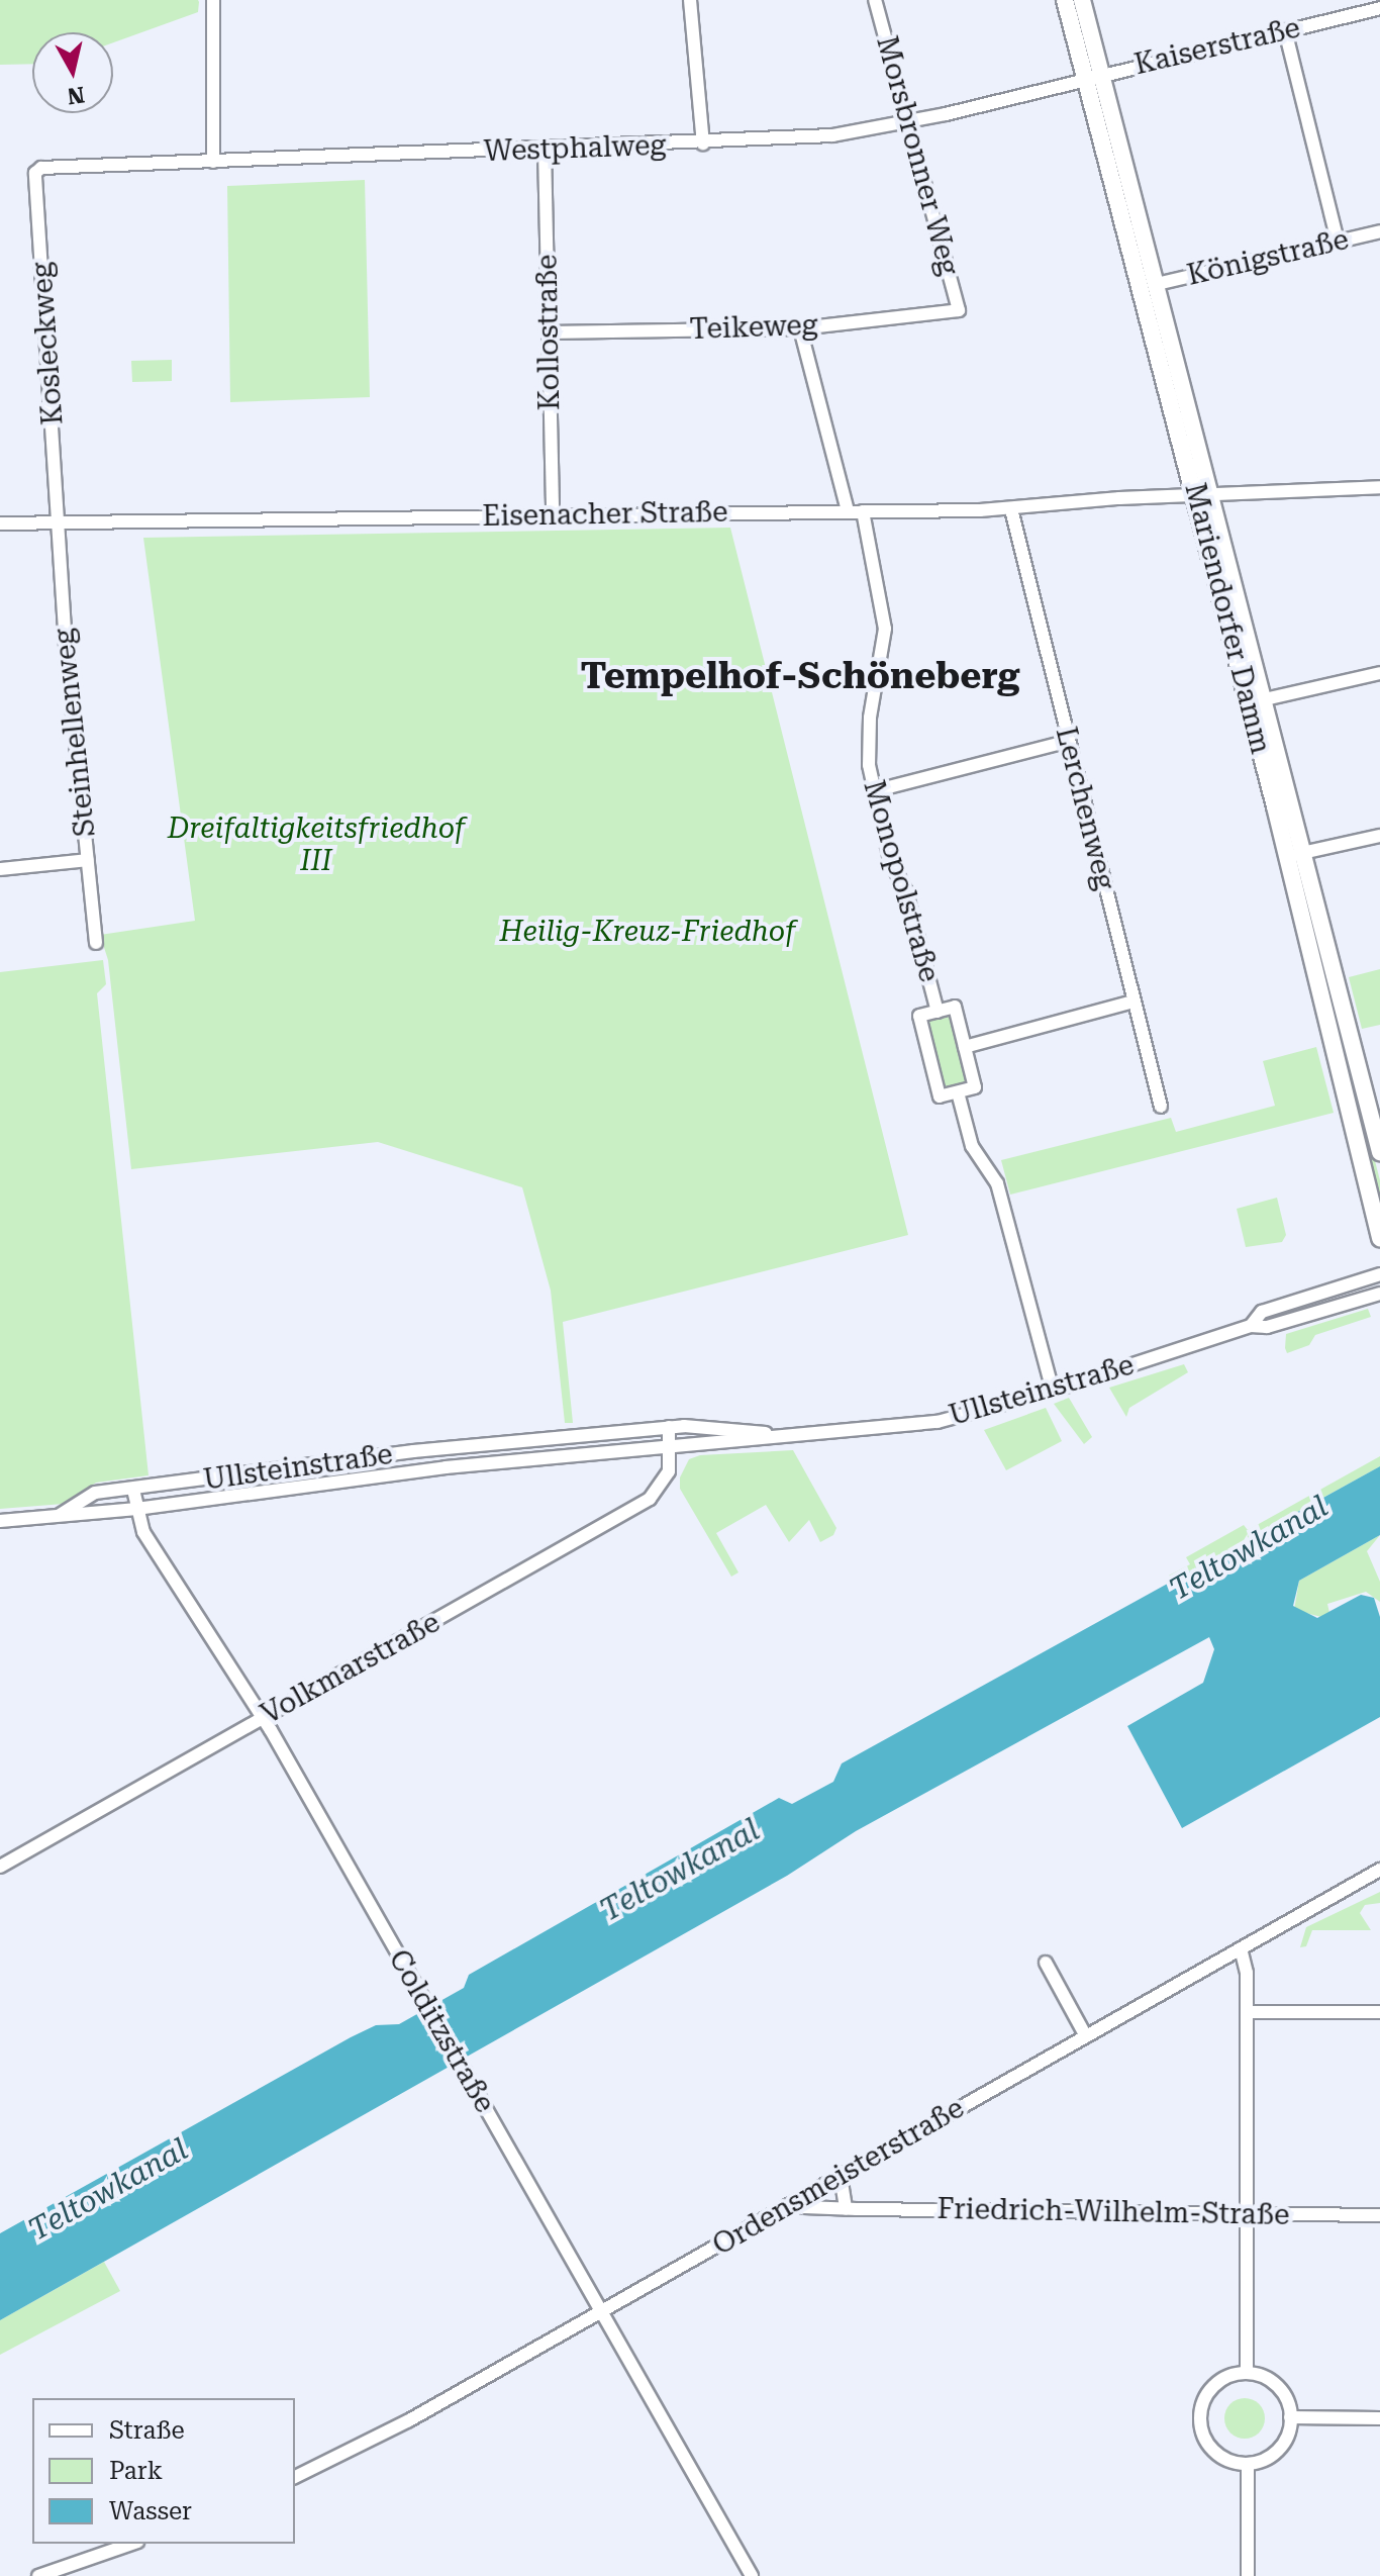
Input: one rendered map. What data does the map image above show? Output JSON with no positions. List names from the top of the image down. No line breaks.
{"streets":{"main road":["Mariendorfer Damm"],"street":["Kaiserstraße","Westphalweg","Morsbronner Weg","Königstraße","Teikeweg","Kollostraße","Kosleckweg","Eisenacher Straße","Steinhellenweg","Lerchenweg","Monopolstraße","Ullsteinstraße","Volkmarstraße","Colditzstraße","Ordensmeisterstraße","Friedrich-Wilhelm-Straße"]},"crossings":[["Kaiserstraße","Westphalweg"],["Kaiserstraße","Mariendorfer Damm"],["Westphalweg","Morsbronner Weg"],["Westphalweg","Kollostraße"],["Westphalweg","Kosleckweg"],["Westphalweg","Mariendorfer Damm"],["Morsbronner Weg","Teikeweg"],["Königstraße","Mariendorfer Damm"],["Teikeweg","Kollostraße"],["Kollostraße","Eisenacher Straße"],["Kosleckweg","Eisenacher Straße"],["Kosleckweg","Steinhellenweg"],["Eisenacher Straße","Mariendorfer Damm"],["Eisenacher Straße","Steinhellenweg"],["Eisenacher Straße","Lerchenweg"],["Eisenacher Straße","Monopolstraße"],["Ullsteinstraße","Volkmarstraße"],["Ullsteinstraße","Colditzstraße"],["Volkmarstraße","Colditzstraße"],["Colditzstraße","Ordensmeisterstraße"],["Ordensmeisterstraße","Friedrich-Wilhelm-Straße"]],"districts":["Tempelhof-Schöneberg"],"water":["Teltowkanal"],"parks":["Dreifaltigkeitsfriedhof III","Heilig-Kreuz-Friedhof"],"legend":["Straße","Park","Wasser"],"north":"bottom"}
